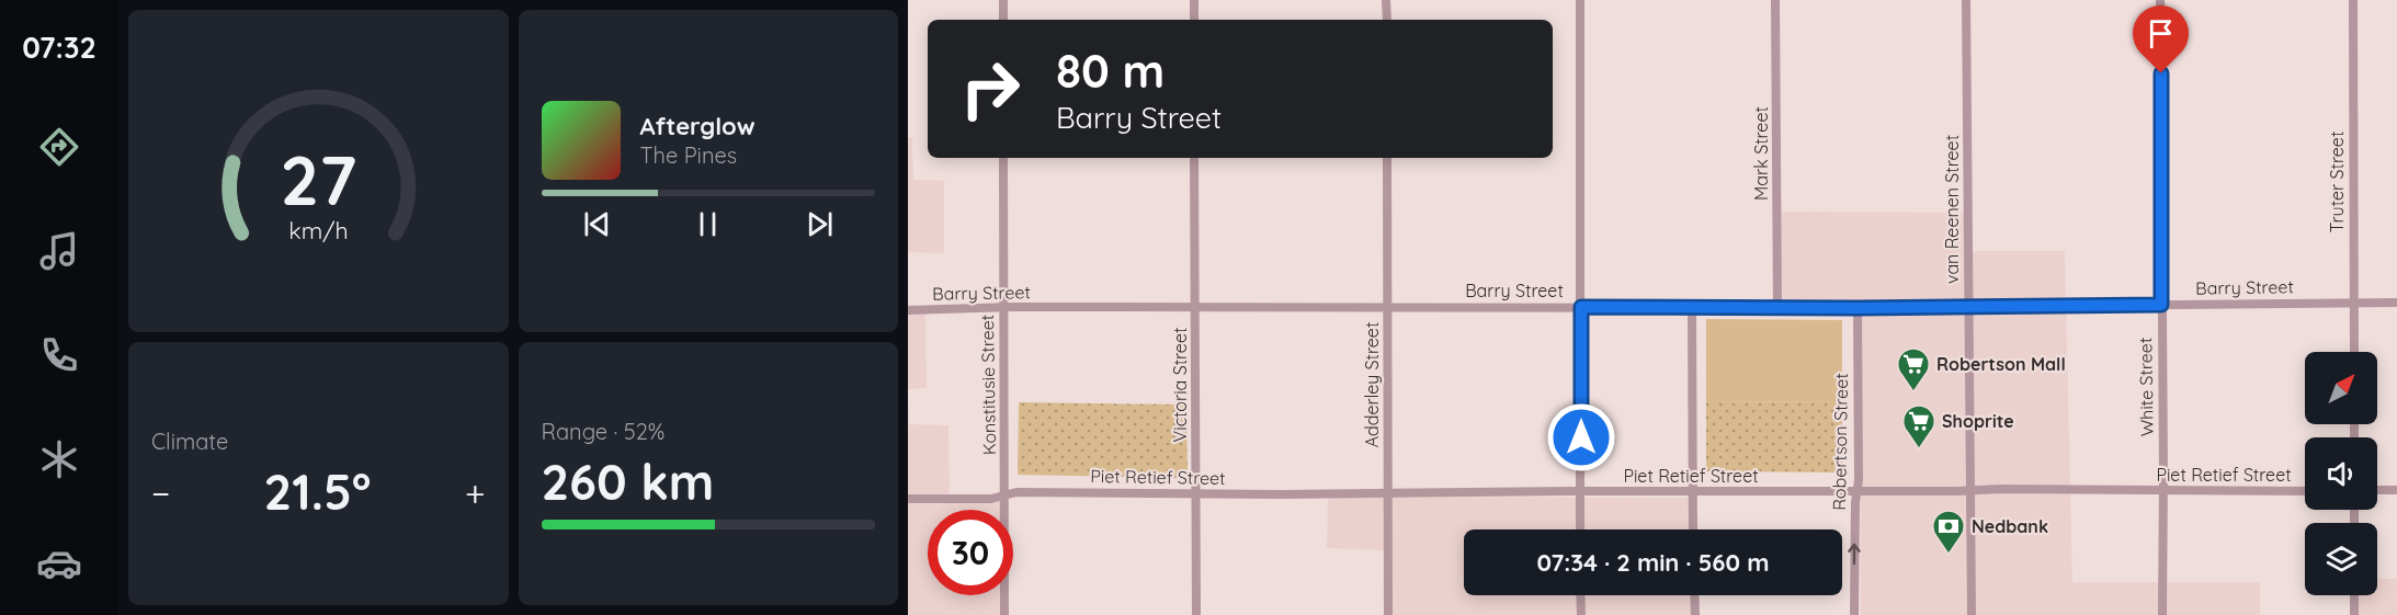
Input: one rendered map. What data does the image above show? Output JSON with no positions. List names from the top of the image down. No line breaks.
{"streets":{"street":["Mark Street","Truter Street","van Reenen Street","Barry Street","Konstitusie Street","Victoria Street","Adderley Street","White Street","Robertson Street","Piet Retief Street"]},"crossings":[["Mark Street","Barry Street"],["Truter Street","Barry Street"],["van Reenen Street","Barry Street"],["van Reenen Street","Piet Retief Street"],["Barry Street","Konstitusie Street"],["Barry Street","Victoria Street"],["Barry Street","Adderley Street"],["Barry Street","White Street"],["Barry Street","Robertson Street"],["Konstitusie Street","Piet Retief Street"],["Victoria Street","Piet Retief Street"],["Adderley Street","Piet Retief Street"],["White Street","Piet Retief Street"],["Robertson Street","Piet Retief Street"]],"one_way":["Robertson Street"],"places":{"supermarket":["Robertson Mall","Shoprite"],"bank":["Nedbank"]},"north":"top right","page":{"tabs":"07:32","turn":["80 m","Barry Street"],"song":["Afterglow","The Pines"],"tile":["Climate",["Range · 52%","260 km"]],"heat":["−","21.5°","+"],"limit":"30","trip":"07:34 · 2 min · 560 m","gauge":["27","km/h"]}}
